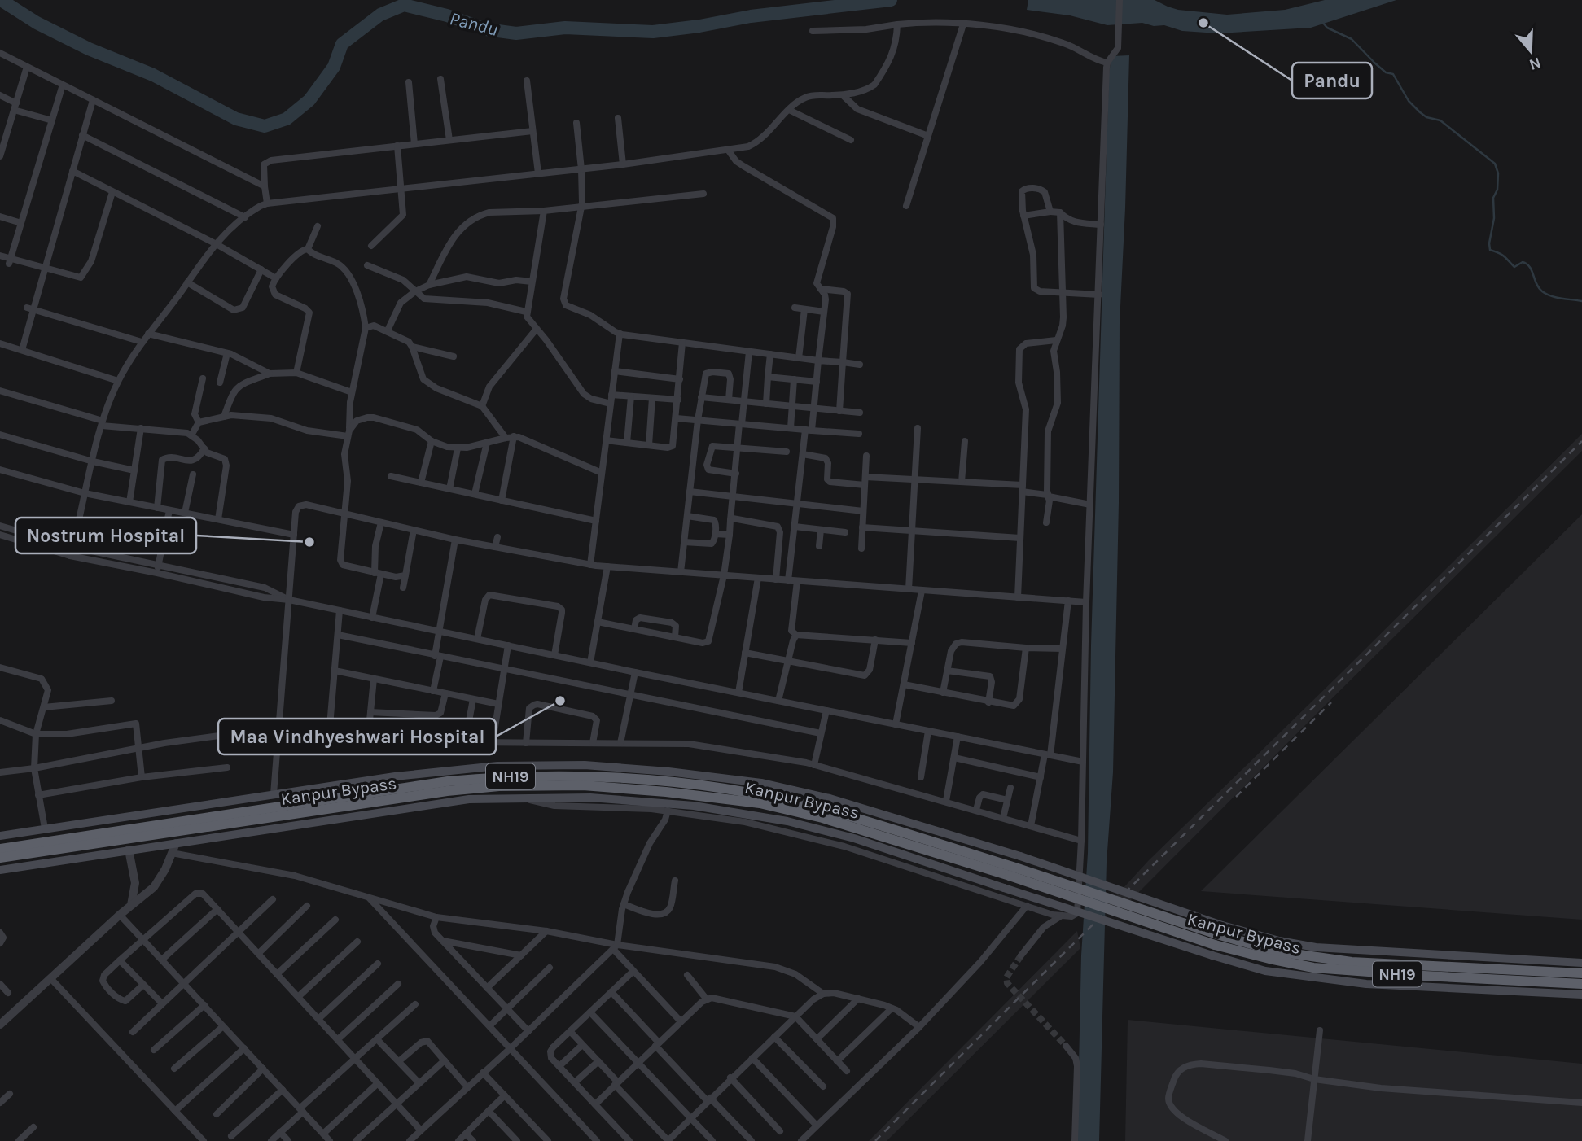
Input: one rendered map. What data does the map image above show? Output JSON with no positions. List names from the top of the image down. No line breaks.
{"streets":{"highway":["NH19","Kanpur Bypass"]},"water":["Pandu"],"places":["Pandu","Nostrum Hospital","Maa Vindhyeshwari Hospital"],"north":"bottom"}
